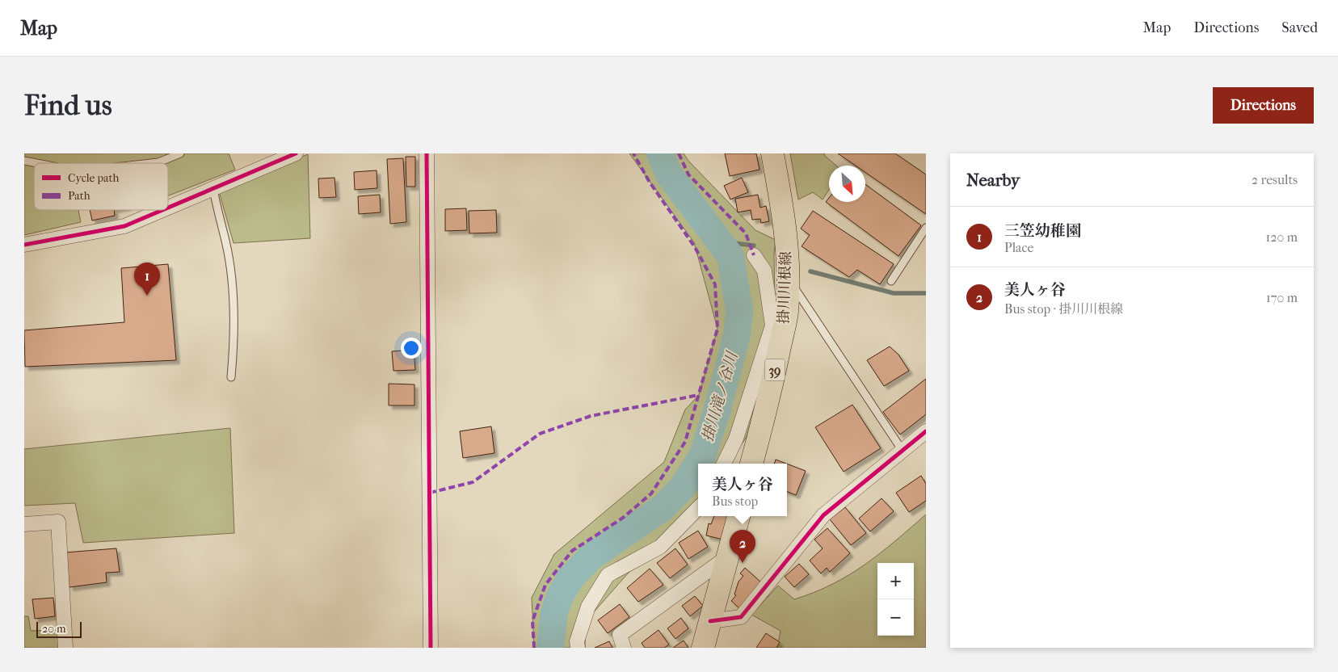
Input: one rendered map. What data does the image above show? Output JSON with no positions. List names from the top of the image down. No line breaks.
{"streets":{"main road":["掛川川根線","39"]},"water":["掛川滝ノ谷川"],"legend":["Cycle path","Path"],"scale_bar":"20 m","north":"bottom right","page":{"header":"Map","nav":["Map","Directions","Saved"],"buttons":"Directions","title":"Find us","heading":["Nearby","2 results"],"list":[{"mark":"1","name":"三笠幼稚園","note":"Place","value":"120 m"},{"mark":"2","name":"美人ヶ谷","note":"Bus stop · 掛川川根線","value":"170 m"}],"pins":["1","2"],"popup":["美人ヶ谷","Bus stop"],"map_buttons":["+","−"],"scale":"20 m"}}
